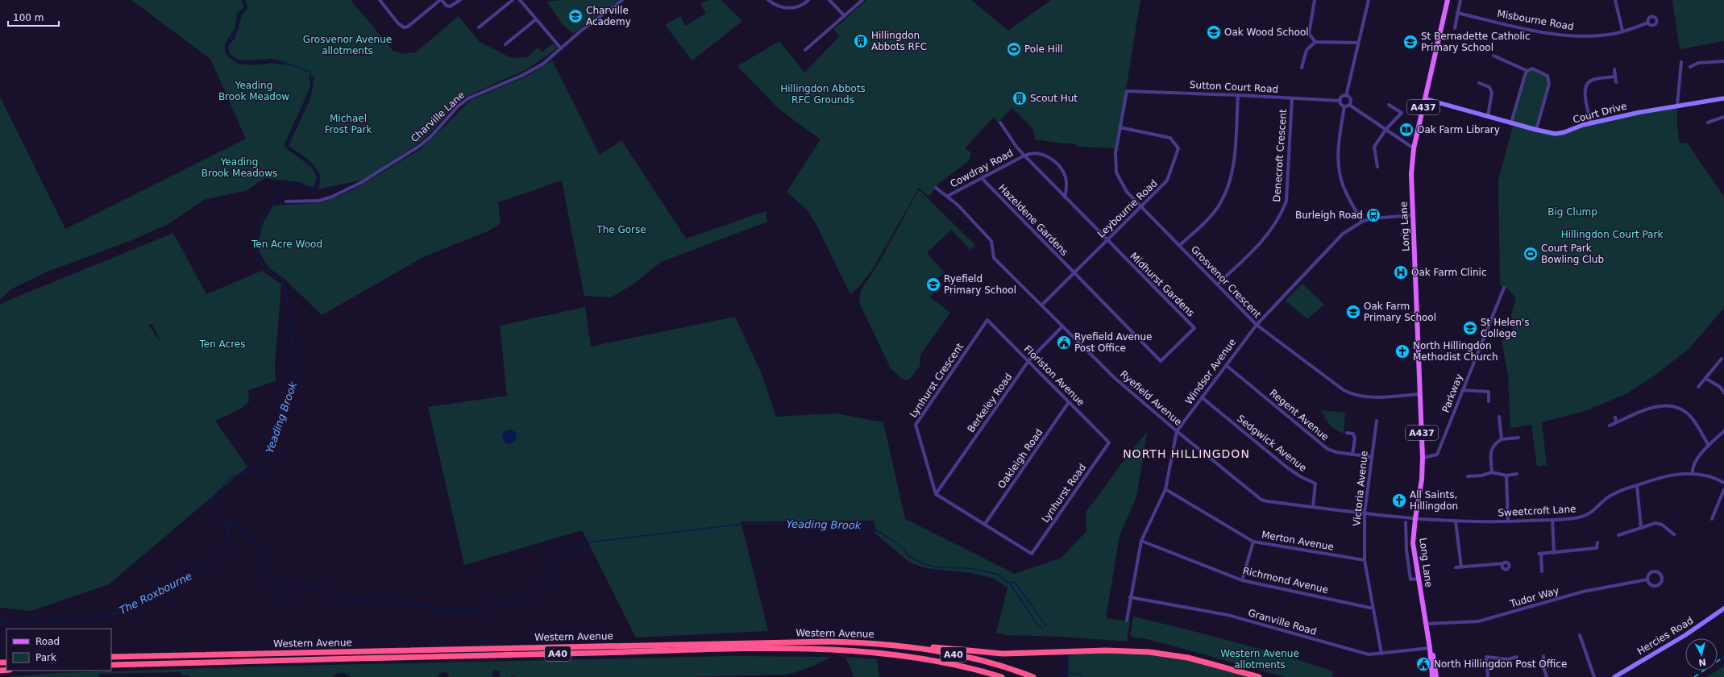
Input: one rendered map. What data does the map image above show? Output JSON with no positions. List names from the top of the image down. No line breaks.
{"streets":{"highway":["Western Avenue","A40"],"main road":["A437","Long Lane"],"street":["Misbourne Road","Sutton Court Road","Court Drive","Charville Lane","Denecroft Crescent","Cowdray Road","Leybourne Road","Hazeldene Gardens","Grosvenor Crescent","Midhurst Gardens","Windsor Avenue","Floriston Avenue","Lynhurst Crescent","Parkway","Ryefield Avenue","Berkeley Road","Regent Avenue","Sedgwick Avenue","Oakleigh Road","Victoria Avenue","Lynhurst Road","Sweetcroft Lane","Merton Avenue","Richmond Avenue","Tudor Way","Granville Road","Hercies Road"]},"crossings":[["Sutton Court Road","Denecroft Crescent"],["Sutton Court Road","Grosvenor Crescent"],["Court Drive","Long Lane"],["Denecroft Crescent","Grosvenor Crescent"],["Cowdray Road","Hazeldene Gardens"],["Cowdray Road","Ryefield Avenue"],["Leybourne Road","Hazeldene Gardens"],["Leybourne Road","Grosvenor Crescent"],["Leybourne Road","Midhurst Gardens"],["Leybourne Road","Ryefield Avenue"],["Hazeldene Gardens","Midhurst Gardens"],["Long Lane","Grosvenor Crescent"],["Long Lane","Windsor Avenue"],["Long Lane","Parkway"],["Long Lane","Ryefield Avenue"],["Long Lane","Sweetcroft Lane"],["Long Lane","Tudor Way"],["Long Lane","Granville Road"],["Grosvenor Crescent","Windsor Avenue"],["Windsor Avenue","Ryefield Avenue"],["Windsor Avenue","Regent Avenue"],["Windsor Avenue","Sedgwick Avenue"],["Windsor Avenue","Merton Avenue"],["Windsor Avenue","Richmond Avenue"],["Windsor Avenue","Granville Road"],["Floriston Avenue","Lynhurst Crescent"],["Floriston Avenue","Berkeley Road"],["Floriston Avenue","Oakleigh Road"],["Floriston Avenue","Lynhurst Road"],["Lynhurst Crescent","Berkeley Road"],["Ryefield Avenue","Berkeley Road"],["Ryefield Avenue","Sedgwick Avenue"],["Ryefield Avenue","Victoria Avenue"],["Ryefield Avenue","Sweetcroft Lane"],["Regent Avenue","Victoria Avenue"],["Oakleigh Road","Lynhurst Road"],["Victoria Avenue","Merton Avenue"],["Victoria Avenue","Richmond Avenue"],["Victoria Avenue","Granville Road"]],"districts":["NORTH HILLINGDON"],"water":["Yeading Brook","The Roxbourne"],"parks":["Grosvenor Avenue allotments","Yeading Brook Meadow","Hillingdon Abbots RFC Grounds","Michael Frost Park","Yeading Brook Meadows","Big Clump","The Gorse","Hillingdon Court Park","Ten Acre Wood","Ten Acres","Western Avenue allotments"],"places":{"school or university":["Charville Academy","Oak Wood School","St Bernadette Catholic Primary School","Ryefield Primary School","Oak Farm Primary School","St Helen's College"],"building":["Hillingdon Abbots RFC","Scout Hut"],"sports":["Pole Hill","Court Park Bowling Club"],"library":["Oak Farm Library"],"bus stop":["Burleigh Road"],"hospital":["Oak Farm Clinic"],"public building":["Ryefield Avenue Post Office","North Hillingdon Post Office"],"church":["North Hillingdon Methodist Church","All Saints, Hillingdon"]},"legend":["Road","Park"],"scale_bar":"100 m","north":"bottom"}
